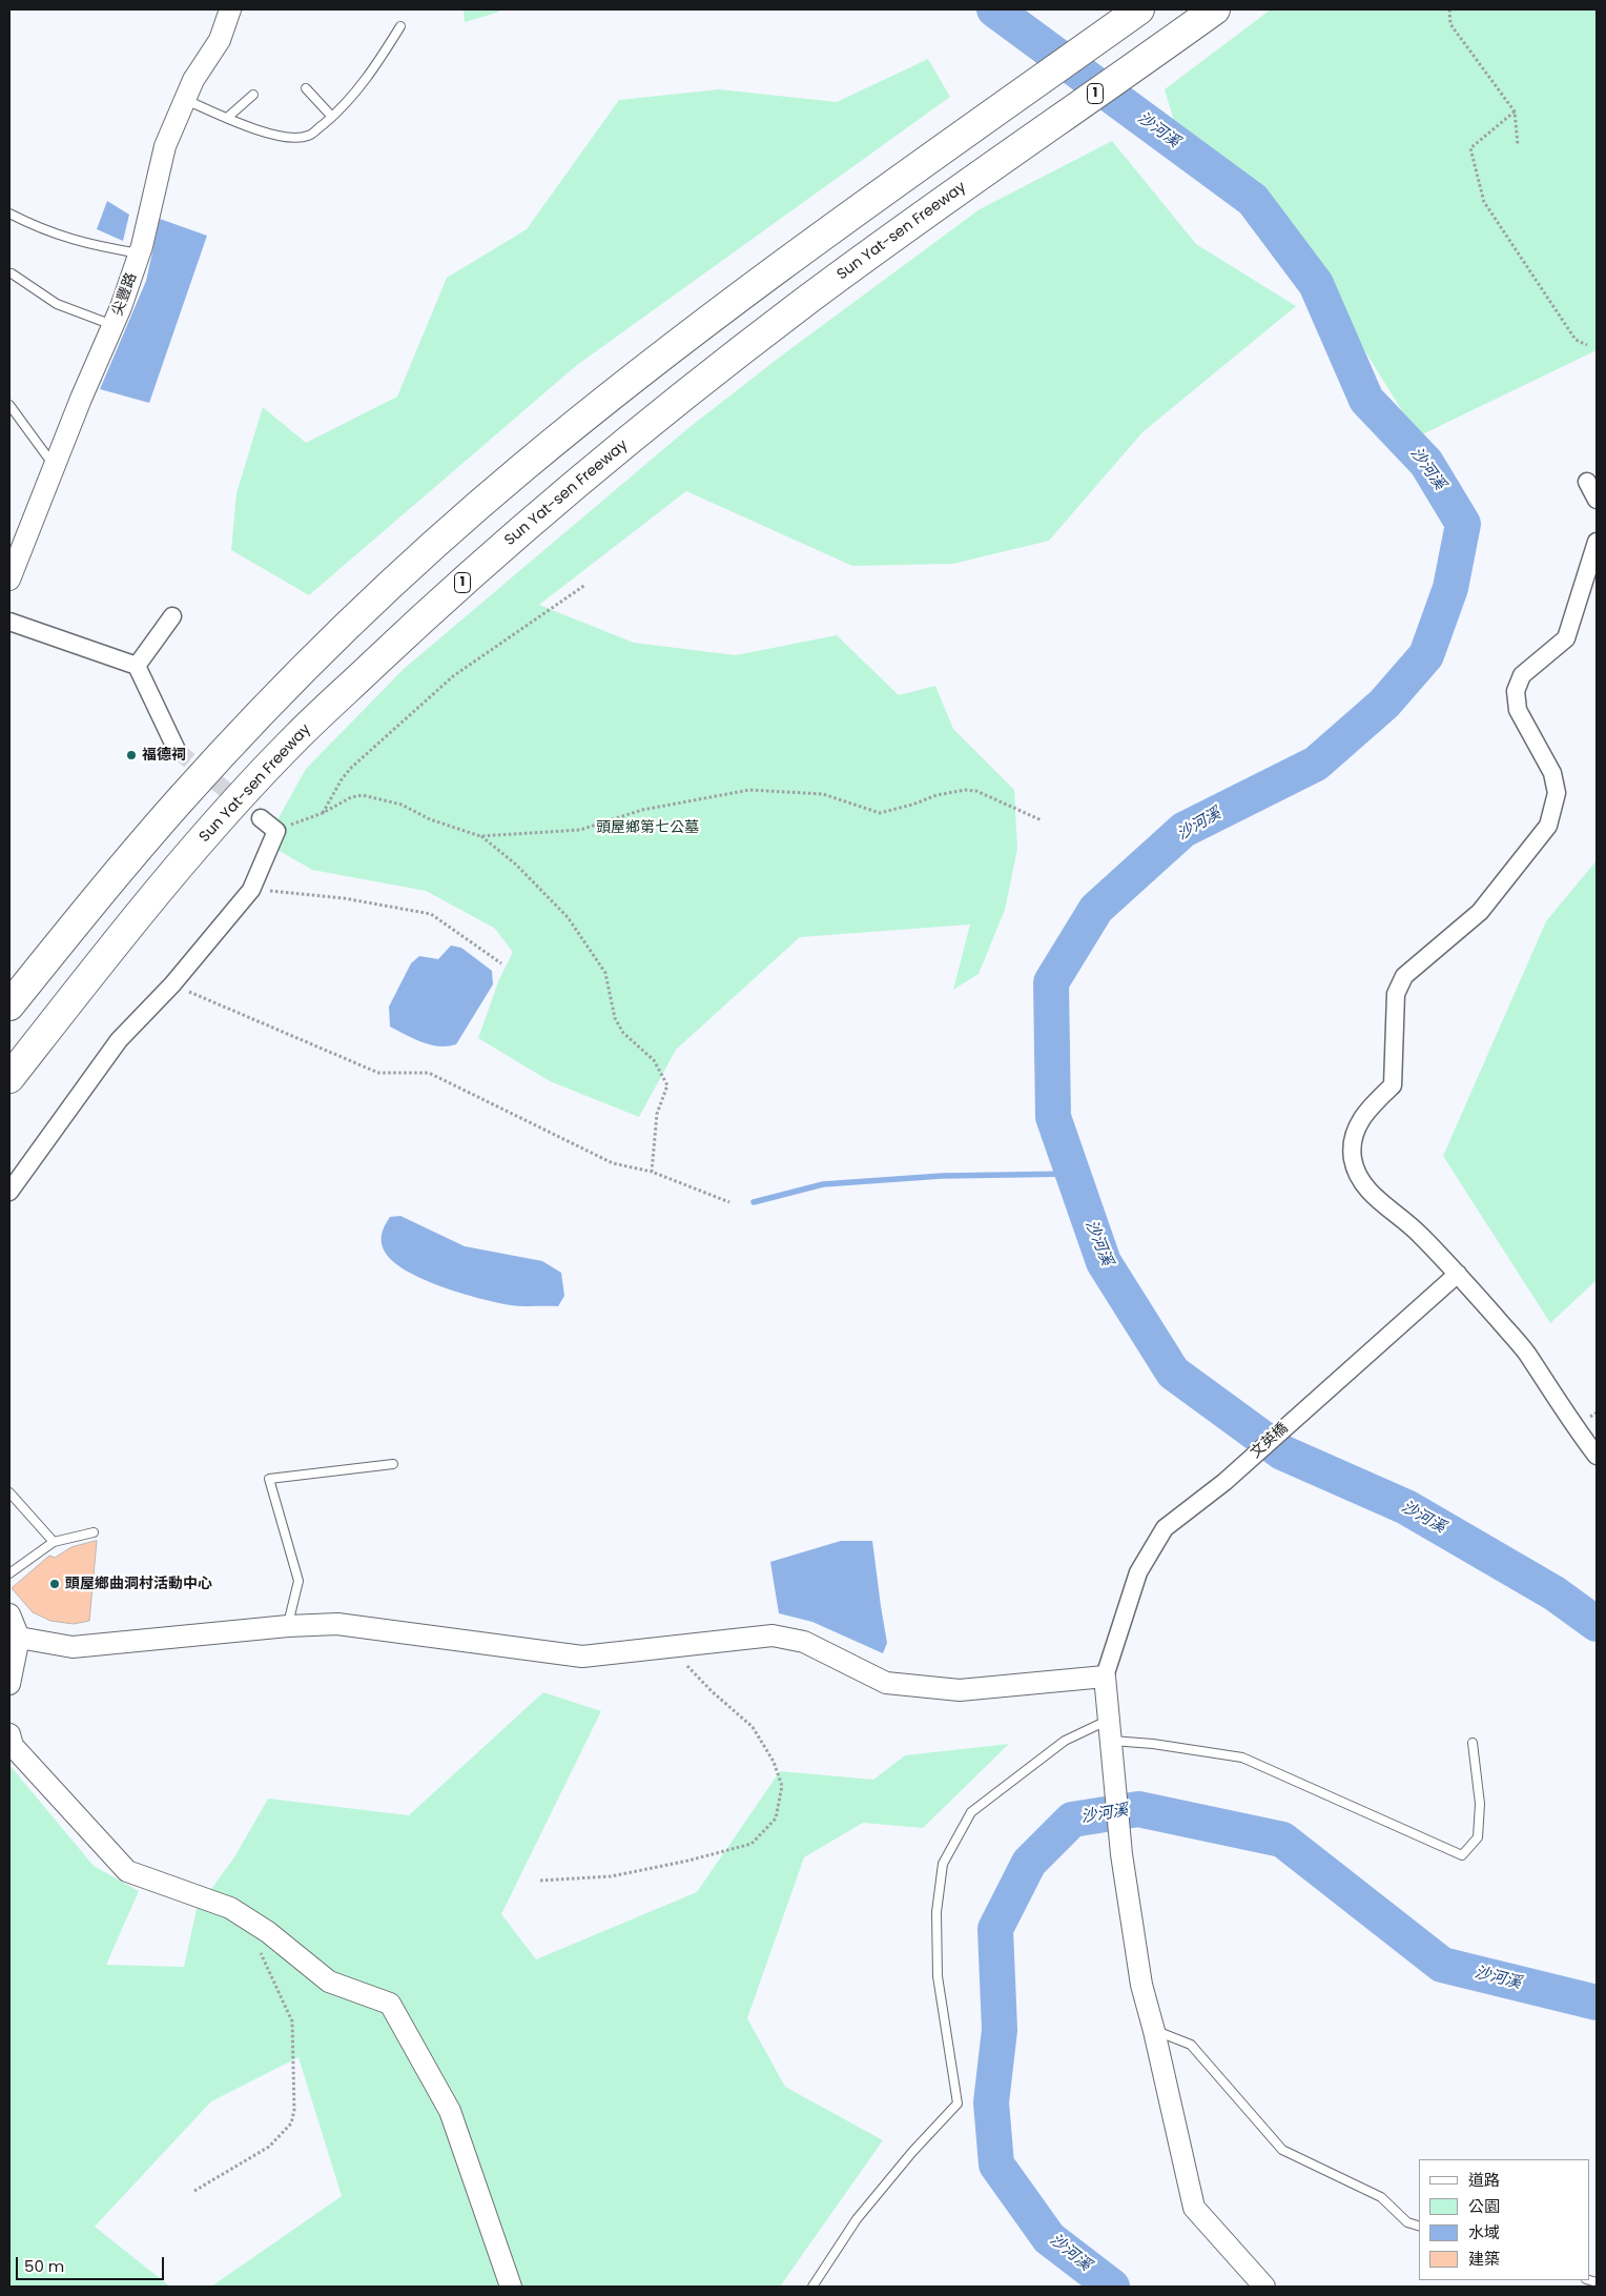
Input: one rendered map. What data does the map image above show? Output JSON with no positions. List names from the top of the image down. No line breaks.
{"streets":{"highway":["1","Sun Yat-sen Freeway"],"street":["尖豐路","文英橋"]},"water":["沙河溪"],"parks":["頭屋鄉第七公墓"],"places":["福德祠","頭屋鄉曲洞村活動中心"],"legend":["道路","公園","水域","建築"],"scale_bar":"50 m"}
